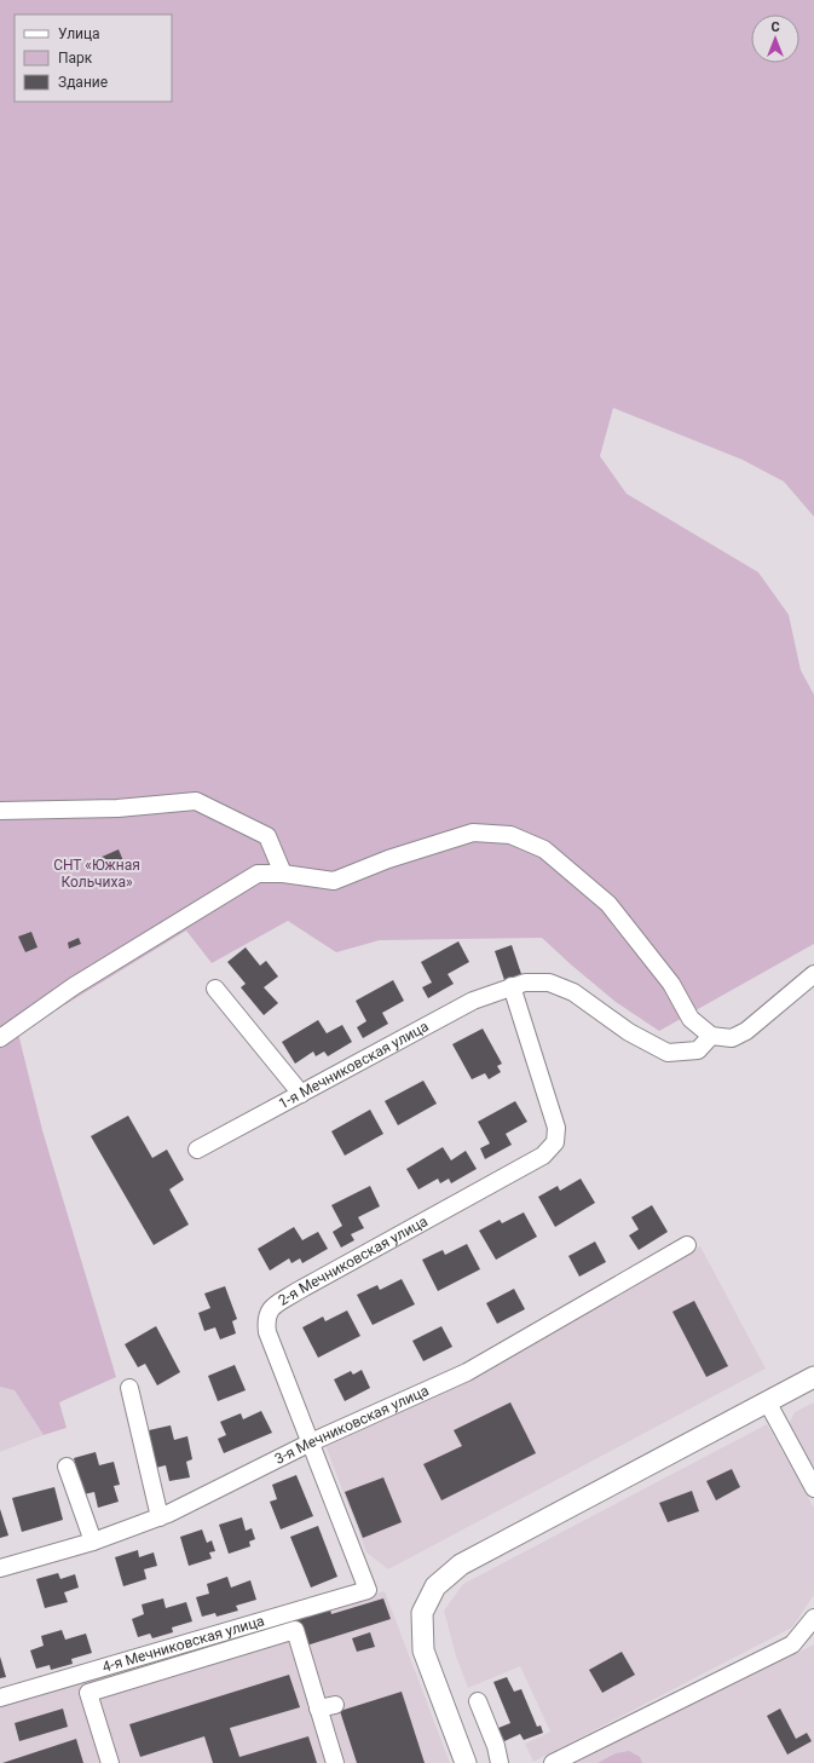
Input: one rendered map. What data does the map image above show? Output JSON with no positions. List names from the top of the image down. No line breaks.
{"streets":{"street":["1-я Мечниковская улица","2-я Мечниковская улица","3-я Мечниковская улица","4-я Мечниковская улица"]},"crossings":[["1-я Мечниковская улица","2-я Мечниковская улица"],["2-я Мечниковская улица","3-я Мечниковская улица"],["2-я Мечниковская улица","4-я Мечниковская улица"]],"parks":["СНТ «Южная Кольчиха»"],"legend":["Улица","Парк","Здание"],"north":"top"}
